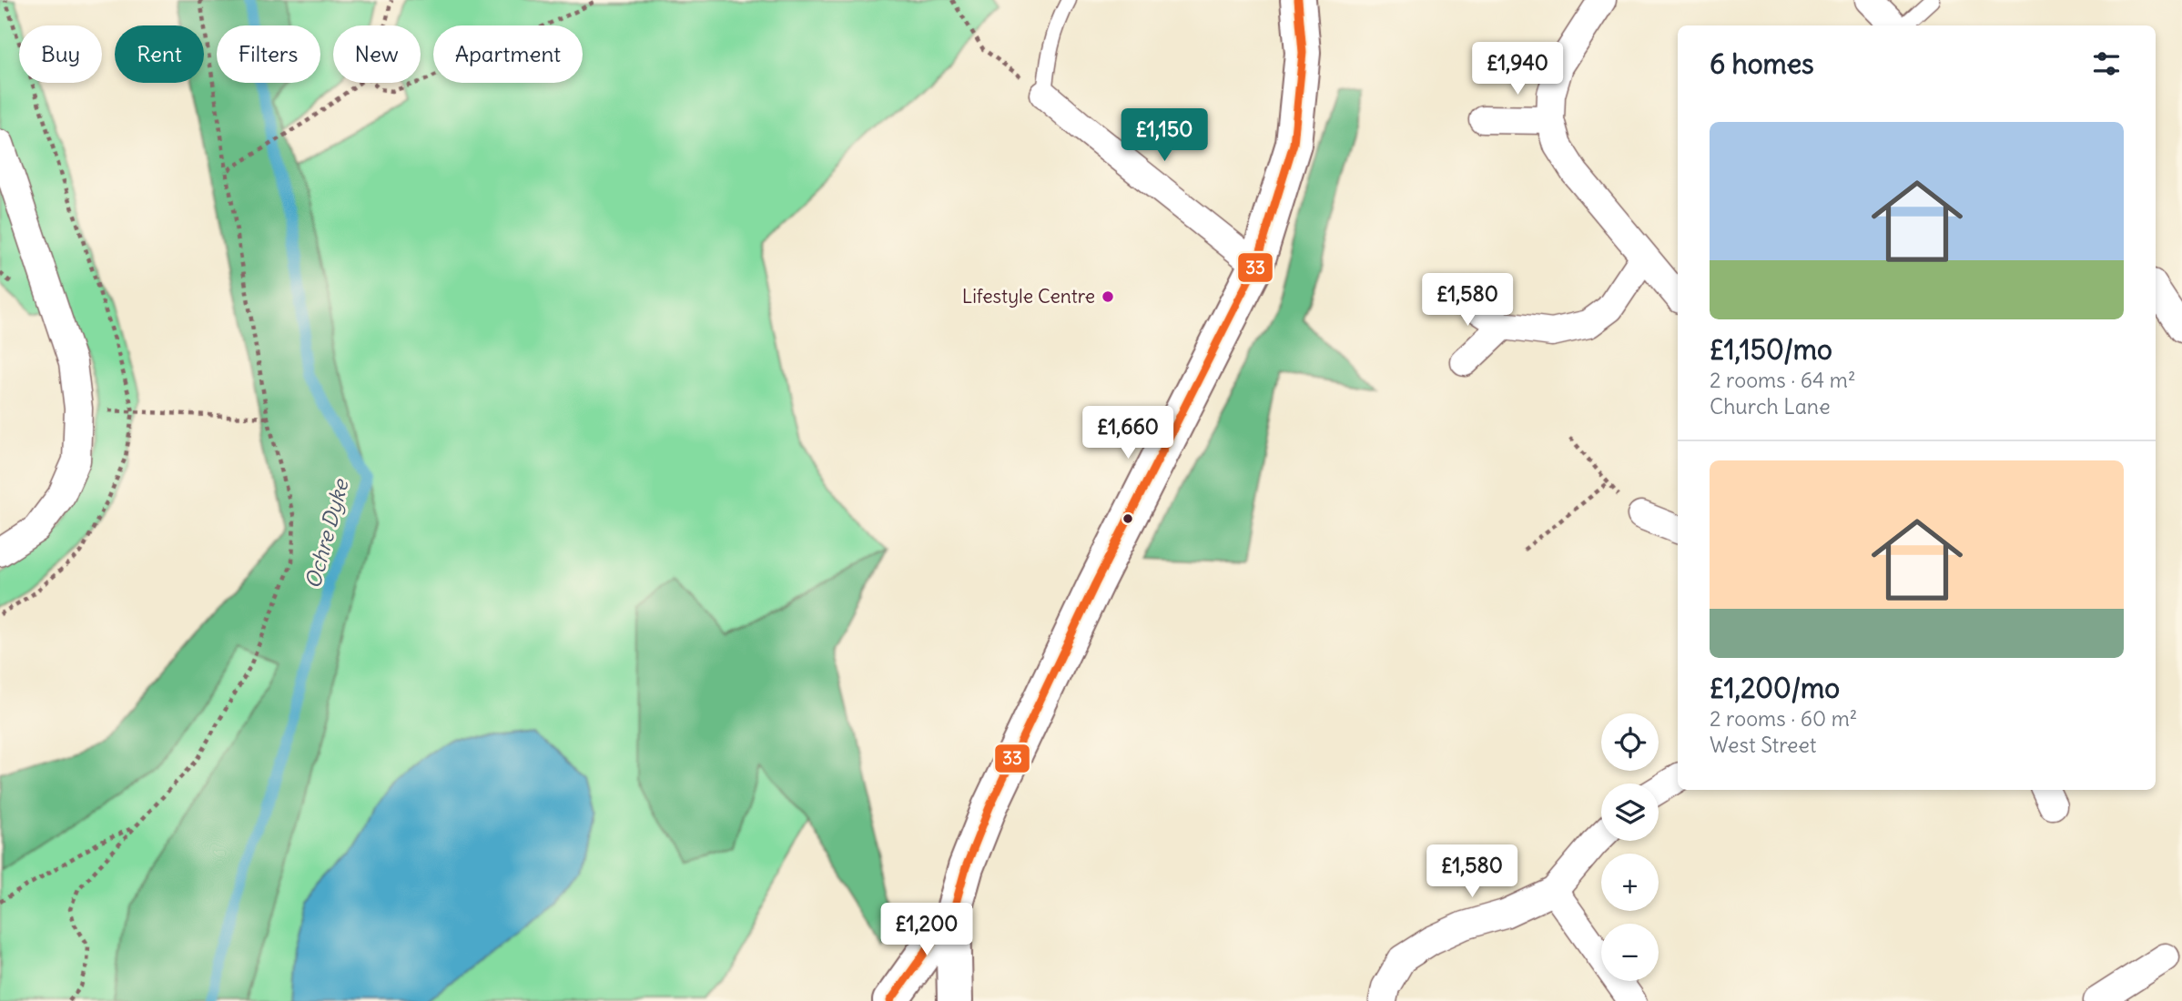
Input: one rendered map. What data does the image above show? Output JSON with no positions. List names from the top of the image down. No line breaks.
{"water":["Ochre Dyke"],"places":["Lifestyle Centre"],"lines":["transit line 33"],"page":{"chip":["Buy","Rent","Filters","New","Apartment"],"heading":"6 homes","price":["£1,940","£1,150","£1,580","£1,660","£1,580","£1,200"],"list":[{"name":"£1,150/mo","note":"2 rooms · 64 m² · Church Lane"},{"name":"£1,200/mo","note":"2 rooms · 60 m² · West Street"}],"map_buttons":["+","−"]}}
